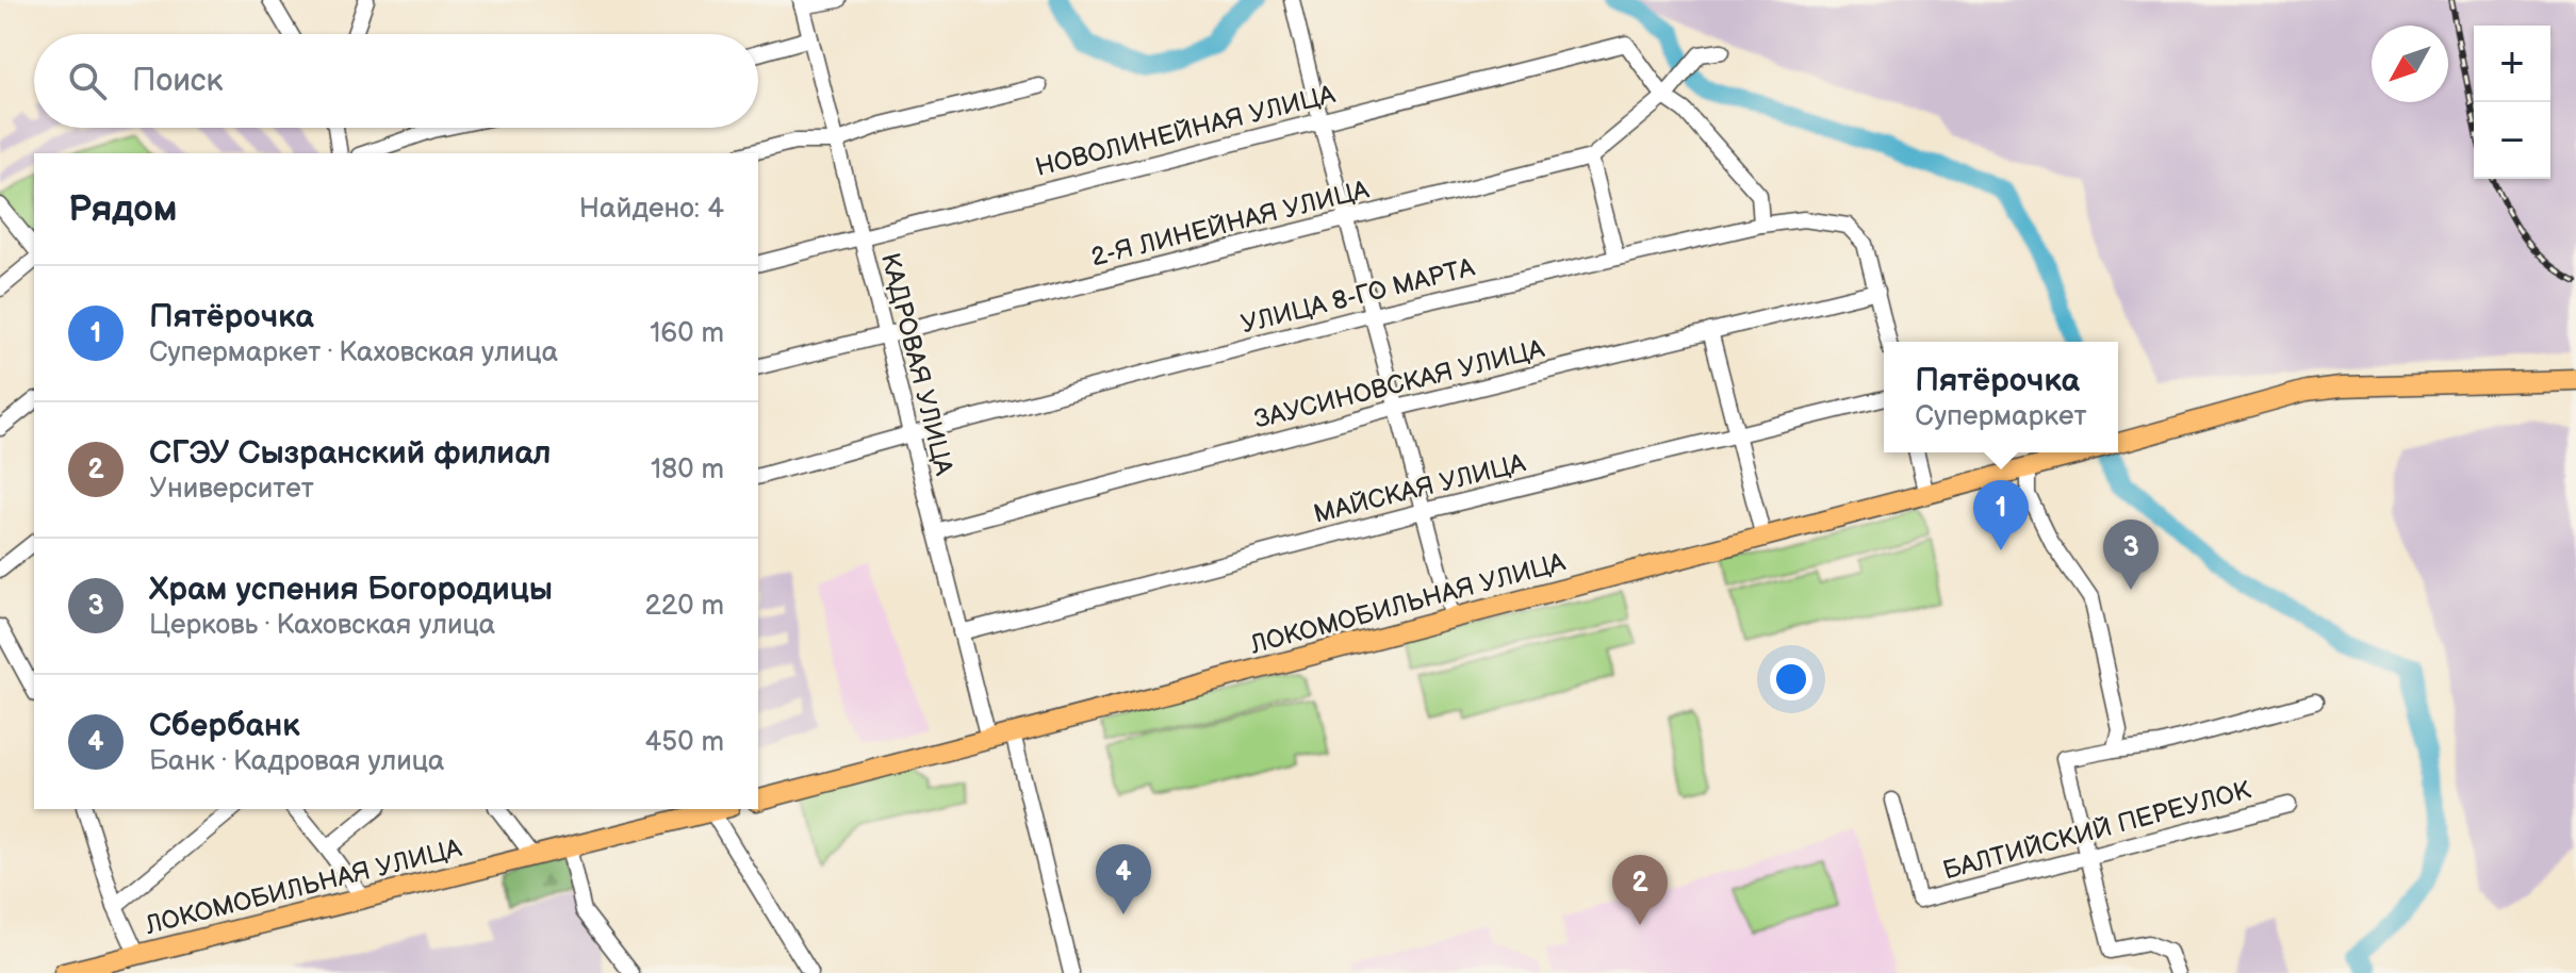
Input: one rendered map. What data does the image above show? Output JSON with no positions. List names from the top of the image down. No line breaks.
{"streets":{"main road":["ЛОКОМОБИЛЬНАЯ УЛИЦА"],"street":["НОВОЛИНЕЙНАЯ УЛИЦА","2-Я ЛИНЕЙНАЯ УЛИЦА","УЛИЦА 8-ГО МАРТА","КАДРОВАЯ УЛИЦА","ЗАУСИНОВСКАЯ УЛИЦА","МАЙСКАЯ УЛИЦА","БАЛТИЙСКИЙ ПЕРЕУЛОК"]},"crossings":[["НОВОЛИНЕЙНАЯ УЛИЦА","2-Я ЛИНЕЙНАЯ УЛИЦА"],["НОВОЛИНЕЙНАЯ УЛИЦА","КАДРОВАЯ УЛИЦА"],["2-Я ЛИНЕЙНАЯ УЛИЦА","КАДРОВАЯ УЛИЦА"],["УЛИЦА 8-ГО МАРТА","КАДРОВАЯ УЛИЦА"],["УЛИЦА 8-ГО МАРТА","ЗАУСИНОВСКАЯ УЛИЦА"],["КАДРОВАЯ УЛИЦА","ЗАУСИНОВСКАЯ УЛИЦА"],["КАДРОВАЯ УЛИЦА","МАЙСКАЯ УЛИЦА"],["КАДРОВАЯ УЛИЦА","ЛОКОМОБИЛЬНАЯ УЛИЦА"]],"north":"bottom left","page":{"map_buttons":["+","−"],"search":"Поиск","heading":["Рядом","Найдено: 4"],"list":[{"mark":"1","name":"Пятёрочка","note":"Супермаркет · Каховская улица","value":"160 m"},{"mark":"2","name":"СГЭУ Сызранский филиал","note":"Университет","value":"180 m"},{"mark":"3","name":"Храм успения Богородицы","note":"Церковь · Каховская улица","value":"220 m"},{"mark":"4","name":"Сбербанк","note":"Банк · Кадровая улица","value":"450 m"}],"popup":["Пятёрочка","Супермаркет"],"pins":["1","3","4","2"]}}
